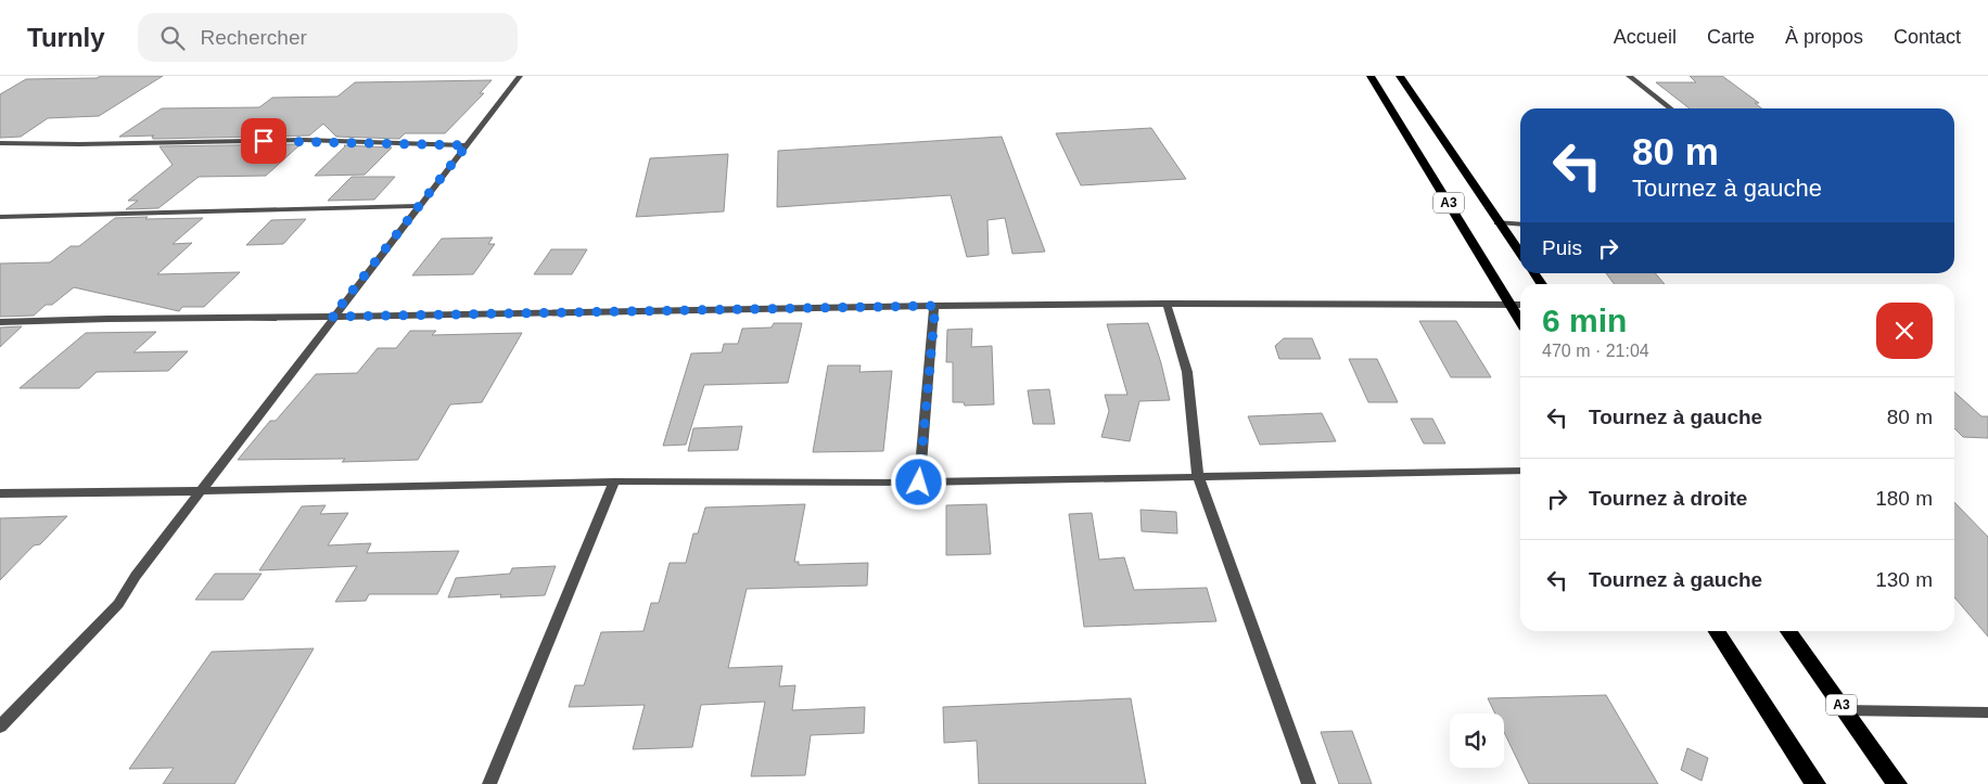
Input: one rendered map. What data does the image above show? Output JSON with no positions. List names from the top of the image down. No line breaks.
{"streets":{"highway":["A3"]},"page":{"header":"Turnly","search":"Rechercher","nav":["Accueil","Carte","À propos","Contact"],"turn":["80 m","Tournez à gauche"],"then":"Puis","heading":["6 min","470 m · 21:04"],"list":[{"name":"Tournez à gauche","value":"80 m"},{"name":"Tournez à droite","value":"180 m"},{"name":"Tournez à gauche","value":"130 m"}]}}
